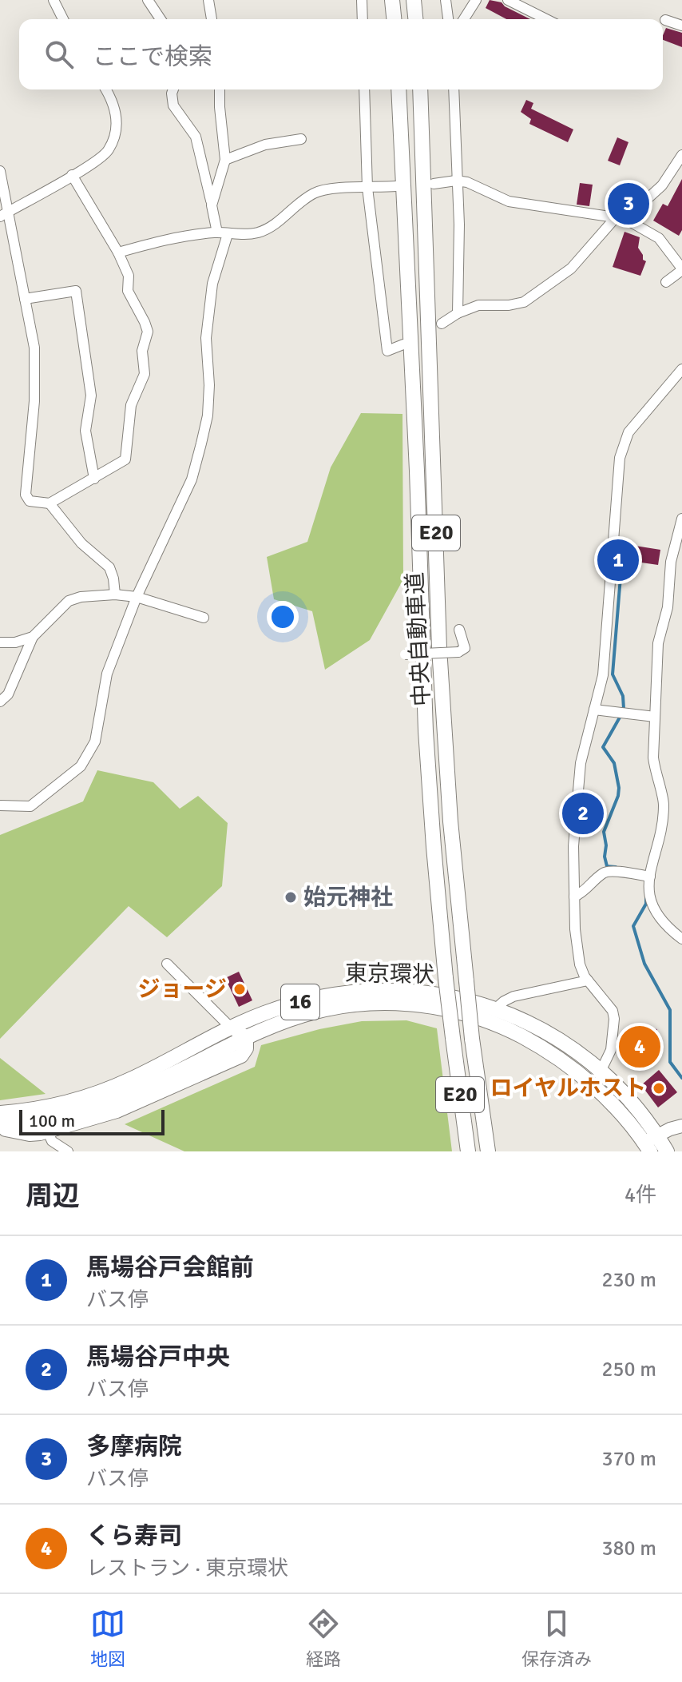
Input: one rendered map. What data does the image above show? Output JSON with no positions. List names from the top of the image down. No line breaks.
{"streets":{"highway":["E20","中央自動車道","東京環状","16"]},"places":["始元神社","ジョージ","ロイヤルホスト"],"scale_bar":"100 m","page":{"search":"ここで検索","pins":["3","1","2","4"],"scale":"100 m","heading":["周辺","4件"],"list":[{"mark":"1","name":"馬場谷戸会館前","note":"バス停","value":"230 m"},{"mark":"2","name":"馬場谷戸中央","note":"バス停","value":"250 m"},{"mark":"3","name":"多摩病院","note":"バス停","value":"370 m"},{"mark":"4","name":"くら寿司","note":"レストラン · 東京環状","value":"380 m"}],"nav":["地図","経路","保存済み"]}}
